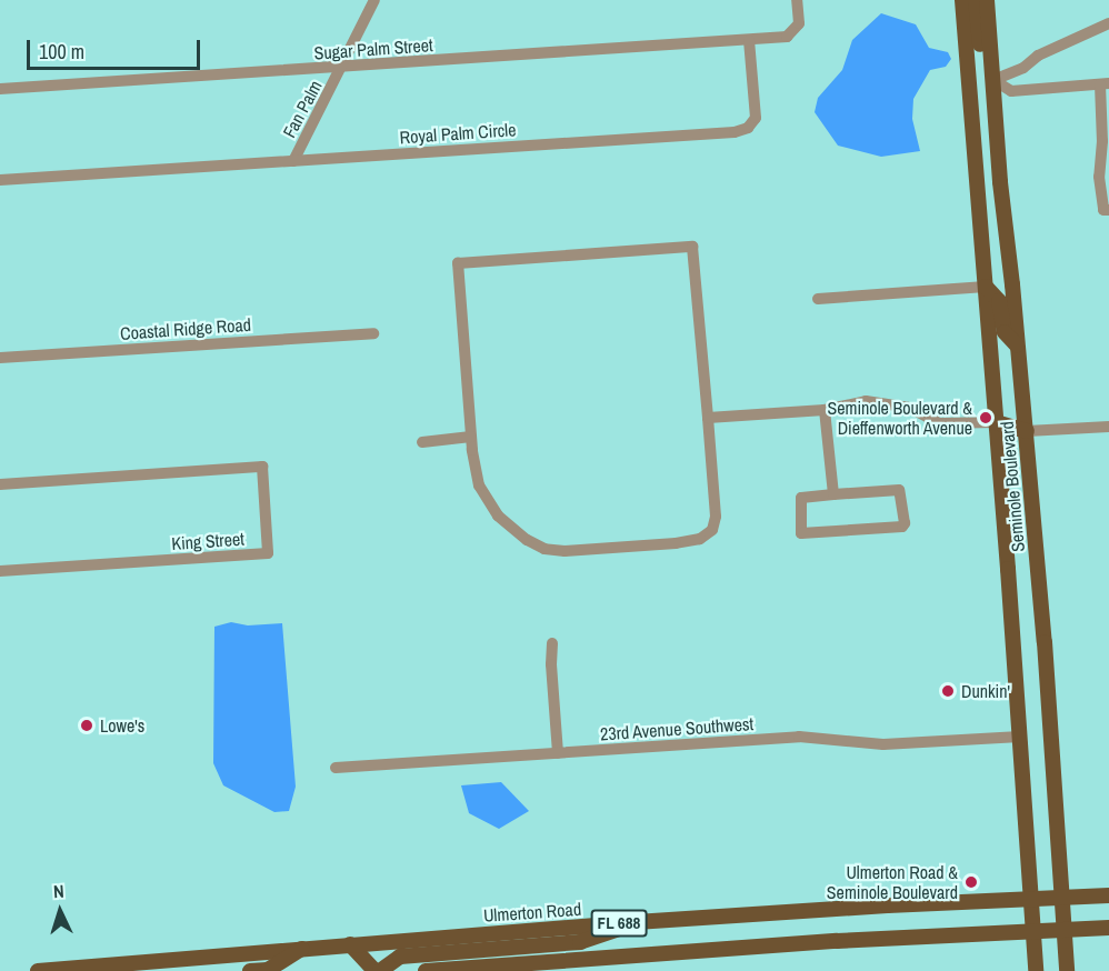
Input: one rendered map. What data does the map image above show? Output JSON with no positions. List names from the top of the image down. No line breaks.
{"streets":{"main road":["Seminole Boulevard","Ulmerton Road","FL 688"],"street":["Sugar Palm Street","Fan Palm","Royal Palm Circle","Coastal Ridge Road","King Street","23rd Avenue Southwest"]},"crossings":[["Sugar Palm Street","Fan Palm"],["Sugar Palm Street","Royal Palm Circle"],["Fan Palm","Royal Palm Circle"],["Seminole Boulevard","23rd Avenue Southwest"],["Seminole Boulevard","Ulmerton Road"],["Seminole Boulevard","FL 688"]],"places":["Seminole Boulevard & Dieffenworth Avenue","Dunkin'","Lowe's","Ulmerton Road & Seminole Boulevard"],"scale_bar":"100 m","north":"top"}
